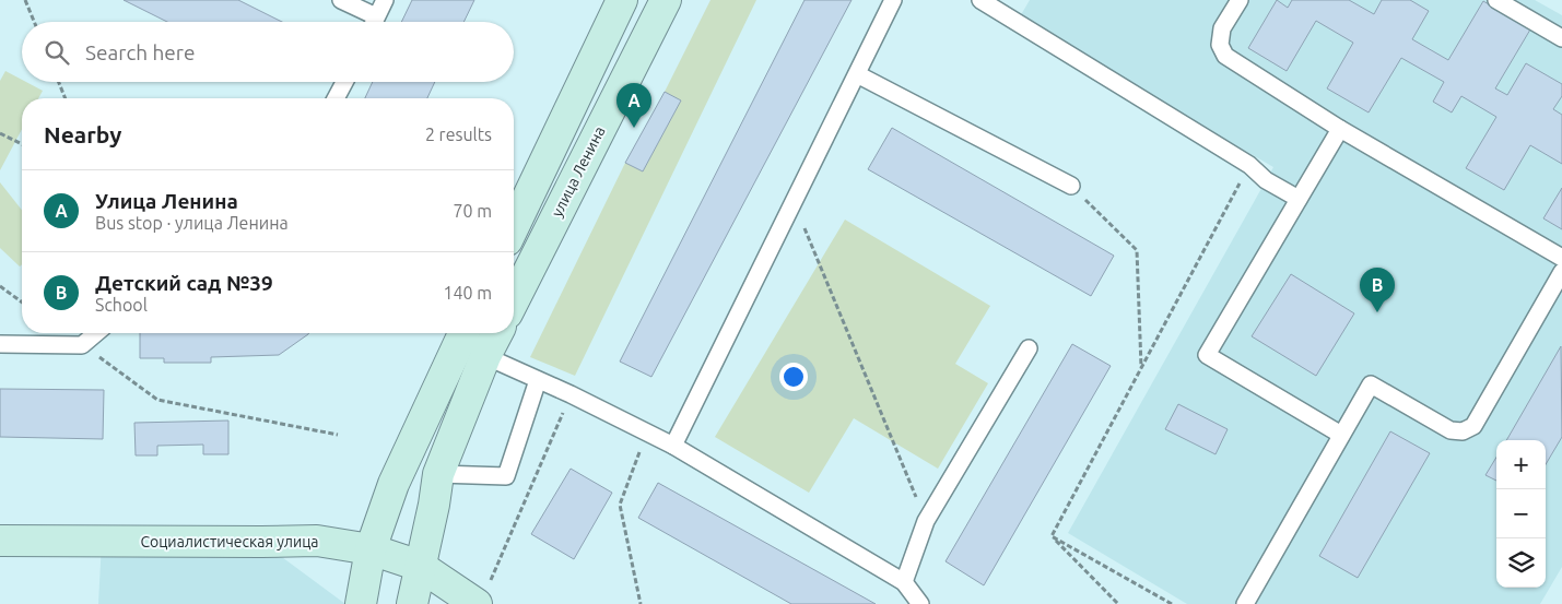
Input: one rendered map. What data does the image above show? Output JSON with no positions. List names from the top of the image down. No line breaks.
{"streets":{"main road":["улица Ленина","Социалистическая улица"]},"page":{"search":"Search here","pins":["A","B"],"heading":["Nearby","2 results"],"list":[{"mark":"A","name":"Улица Ленина","note":"Bus stop · улица Ленина","value":"70 m"},{"mark":"B","name":"Детский сад №39","note":"School","value":"140 m"}],"map_buttons":["+","−"]}}
